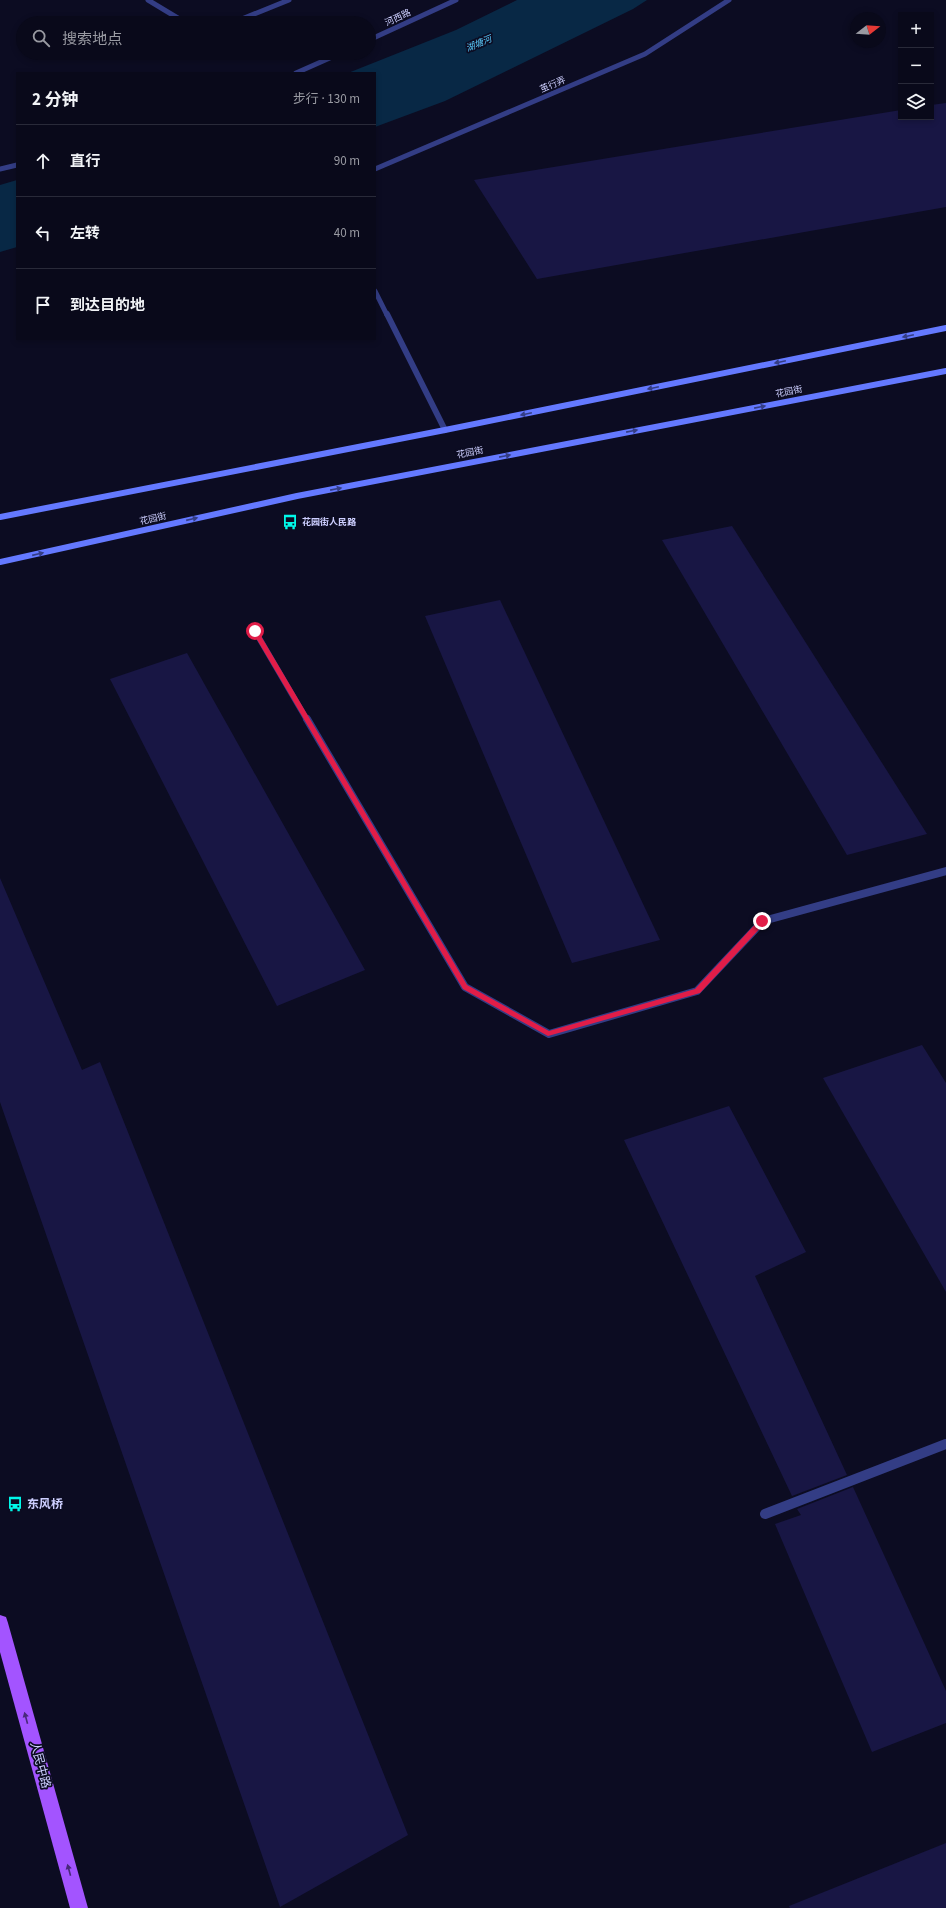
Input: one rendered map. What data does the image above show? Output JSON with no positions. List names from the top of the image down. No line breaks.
{"streets":{"main road":["花园街","人民中路"],"street":["河西路","茧行弄"]},"one_way":["人民中路"],"water":["湖塘河"],"places":{"bus stop":["花园街人民路","东风桥"]},"north":"right","page":{"map_buttons":["+","−"],"search":"搜索地点","heading":["2 分钟","步行 · 130 m"],"list":[["直行","90 m"],["左转","40 m"],"到达目的地"]}}
